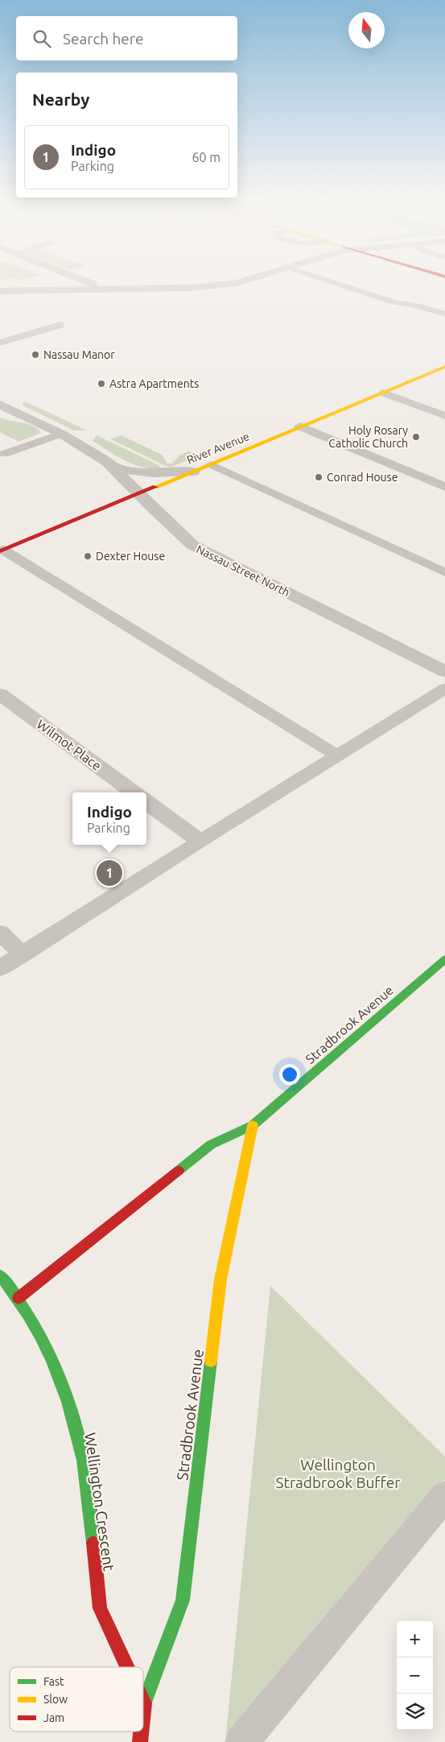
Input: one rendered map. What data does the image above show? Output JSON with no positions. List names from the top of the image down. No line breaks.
{"streets":{"street":["River Avenue","Nassau Street North","Wilmot Place","Stradbrook Avenue","Wellington Crescent"]},"crossings":[["River Avenue","Nassau Street North"],["Stradbrook Avenue","Wellington Crescent"]],"parks":["Wellington Stradbrook Buffer"],"places":["Nassau Manor","Astra Apartments","Holy Rosary Catholic Church","Conrad House","Dexter House"],"legend":["Fast","Slow","Jam"],"north":"top","page":{"search":"Search here","heading":"Nearby","list":[{"mark":"1","name":"Indigo","note":"Parking","value":"60 m"}],"popup":["Indigo","Parking"],"pins":"1","map_buttons":["+","−"]}}
